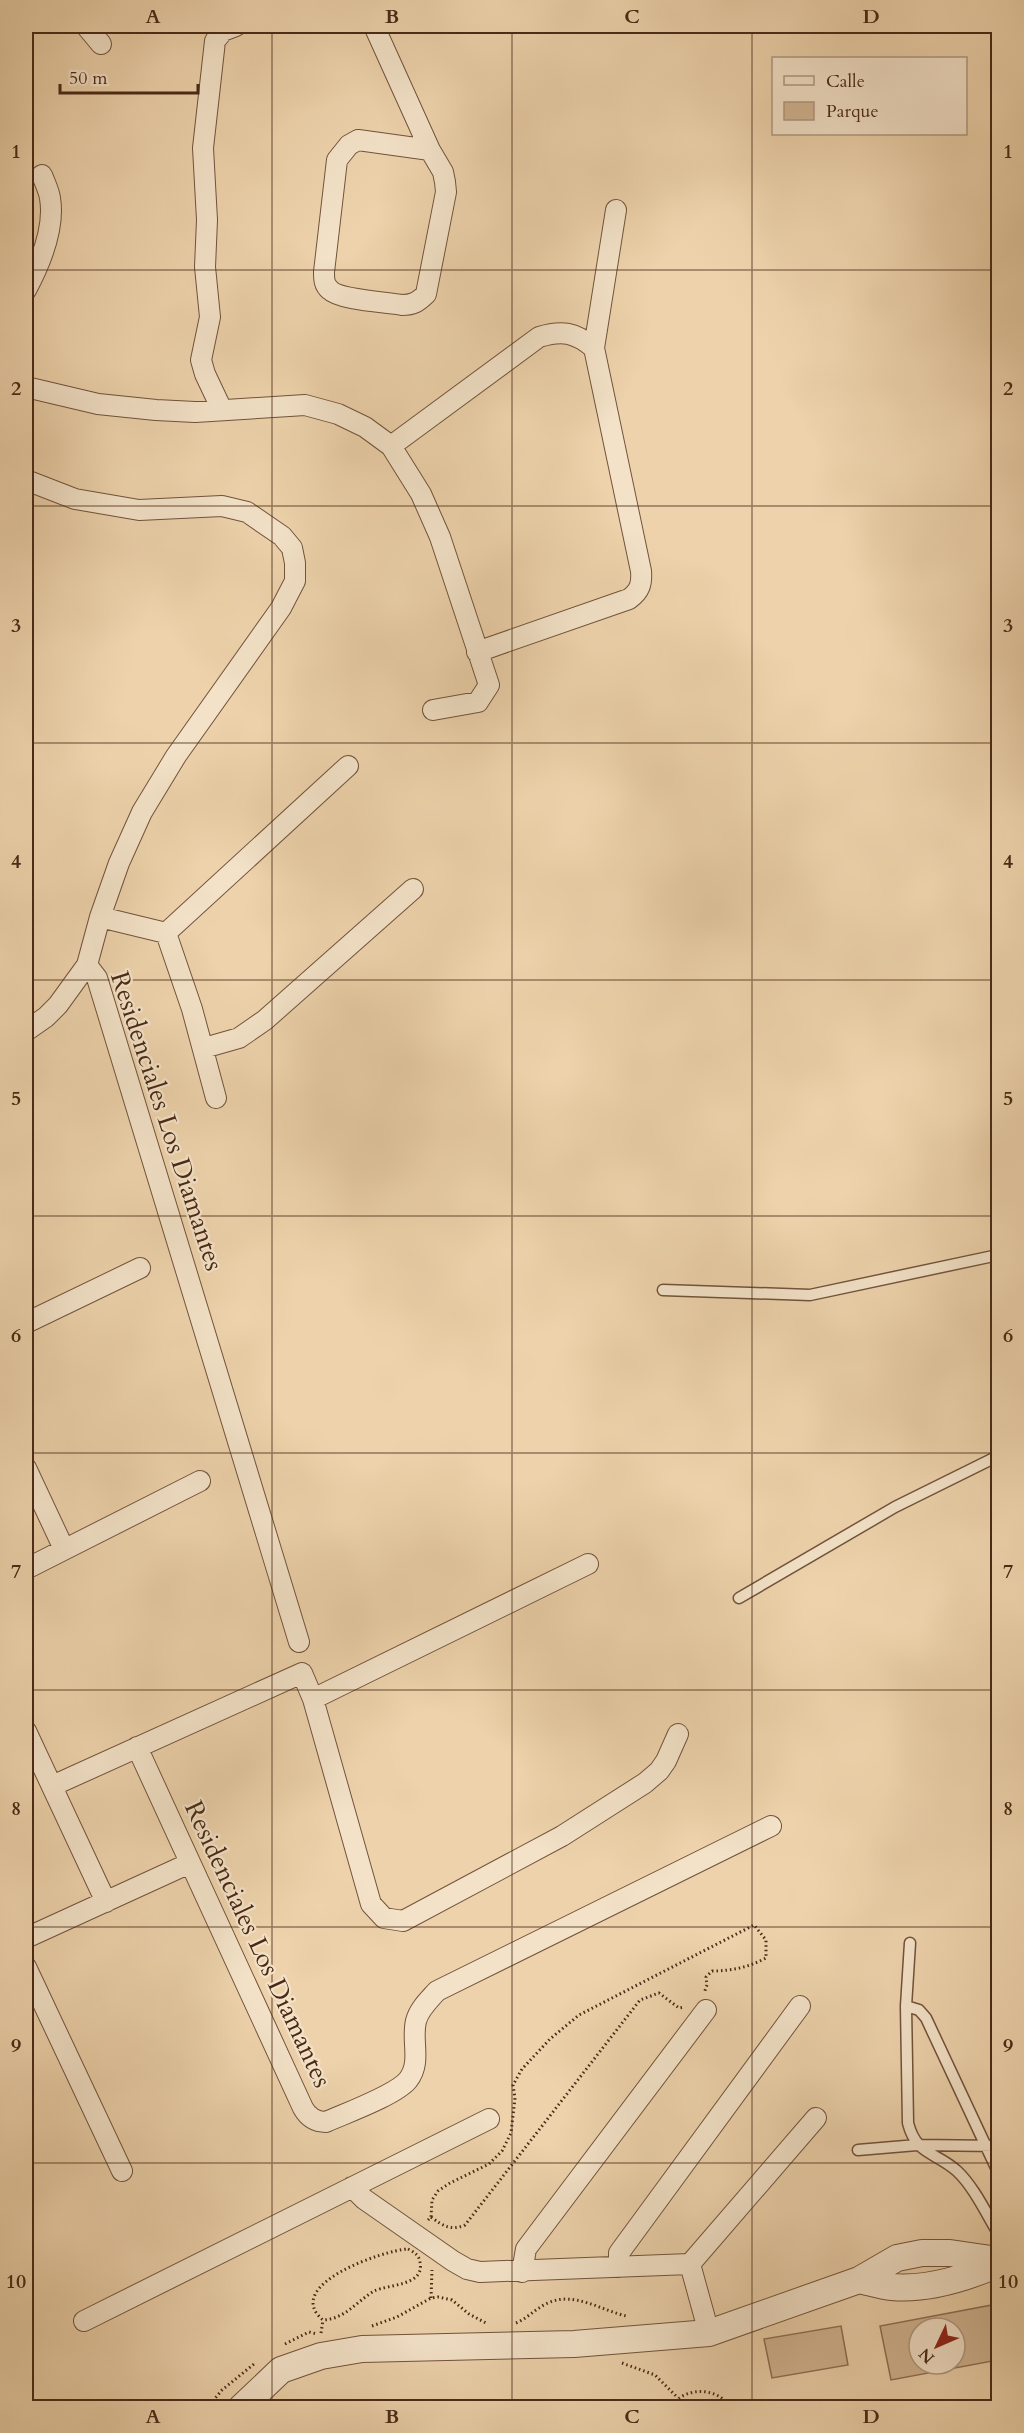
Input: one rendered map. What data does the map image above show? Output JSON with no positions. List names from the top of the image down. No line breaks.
{"streets":{"street":["Residenciales Los Diamantes"]},"legend":["Calle","Parque"],"scale_bar":"50 m","north":"bottom left","grid":{"columns":["A","B","C","D"],"rows":["1","2","3","4","5","6","7","8","9","10"]}}
